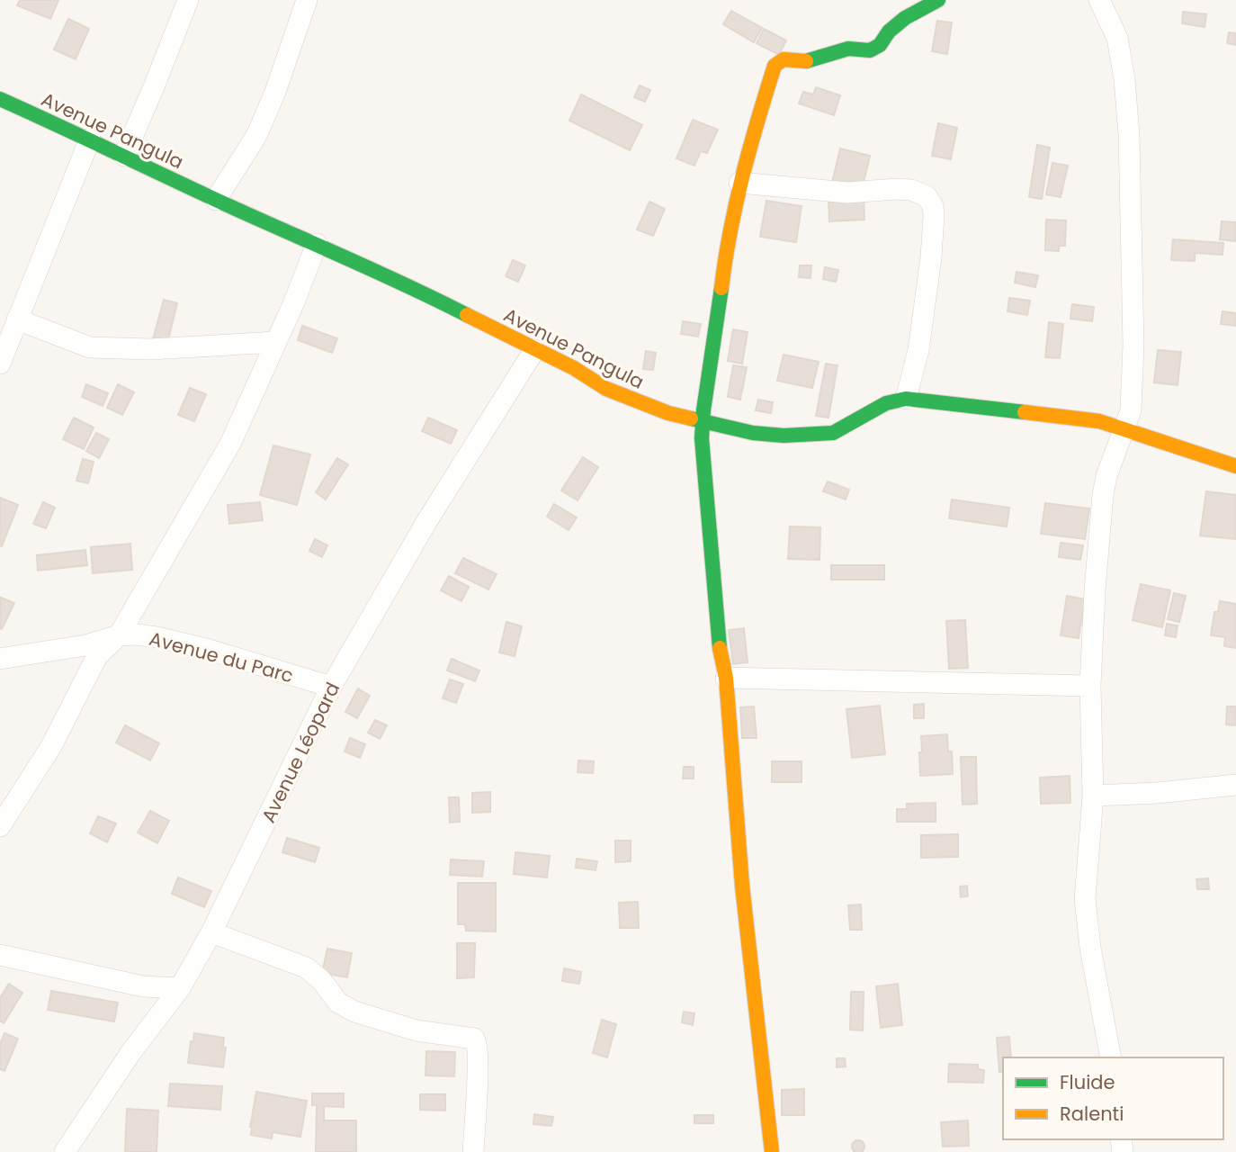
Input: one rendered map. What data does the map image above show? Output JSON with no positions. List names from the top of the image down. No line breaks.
{"streets":{"street":["Avenue Pangula","Avenue du Parc","Avenue Léopard"]},"crossings":[["Avenue Pangula","Avenue Léopard"],["Avenue du Parc","Avenue Léopard"]],"legend":["Fluide","Ralenti"]}
